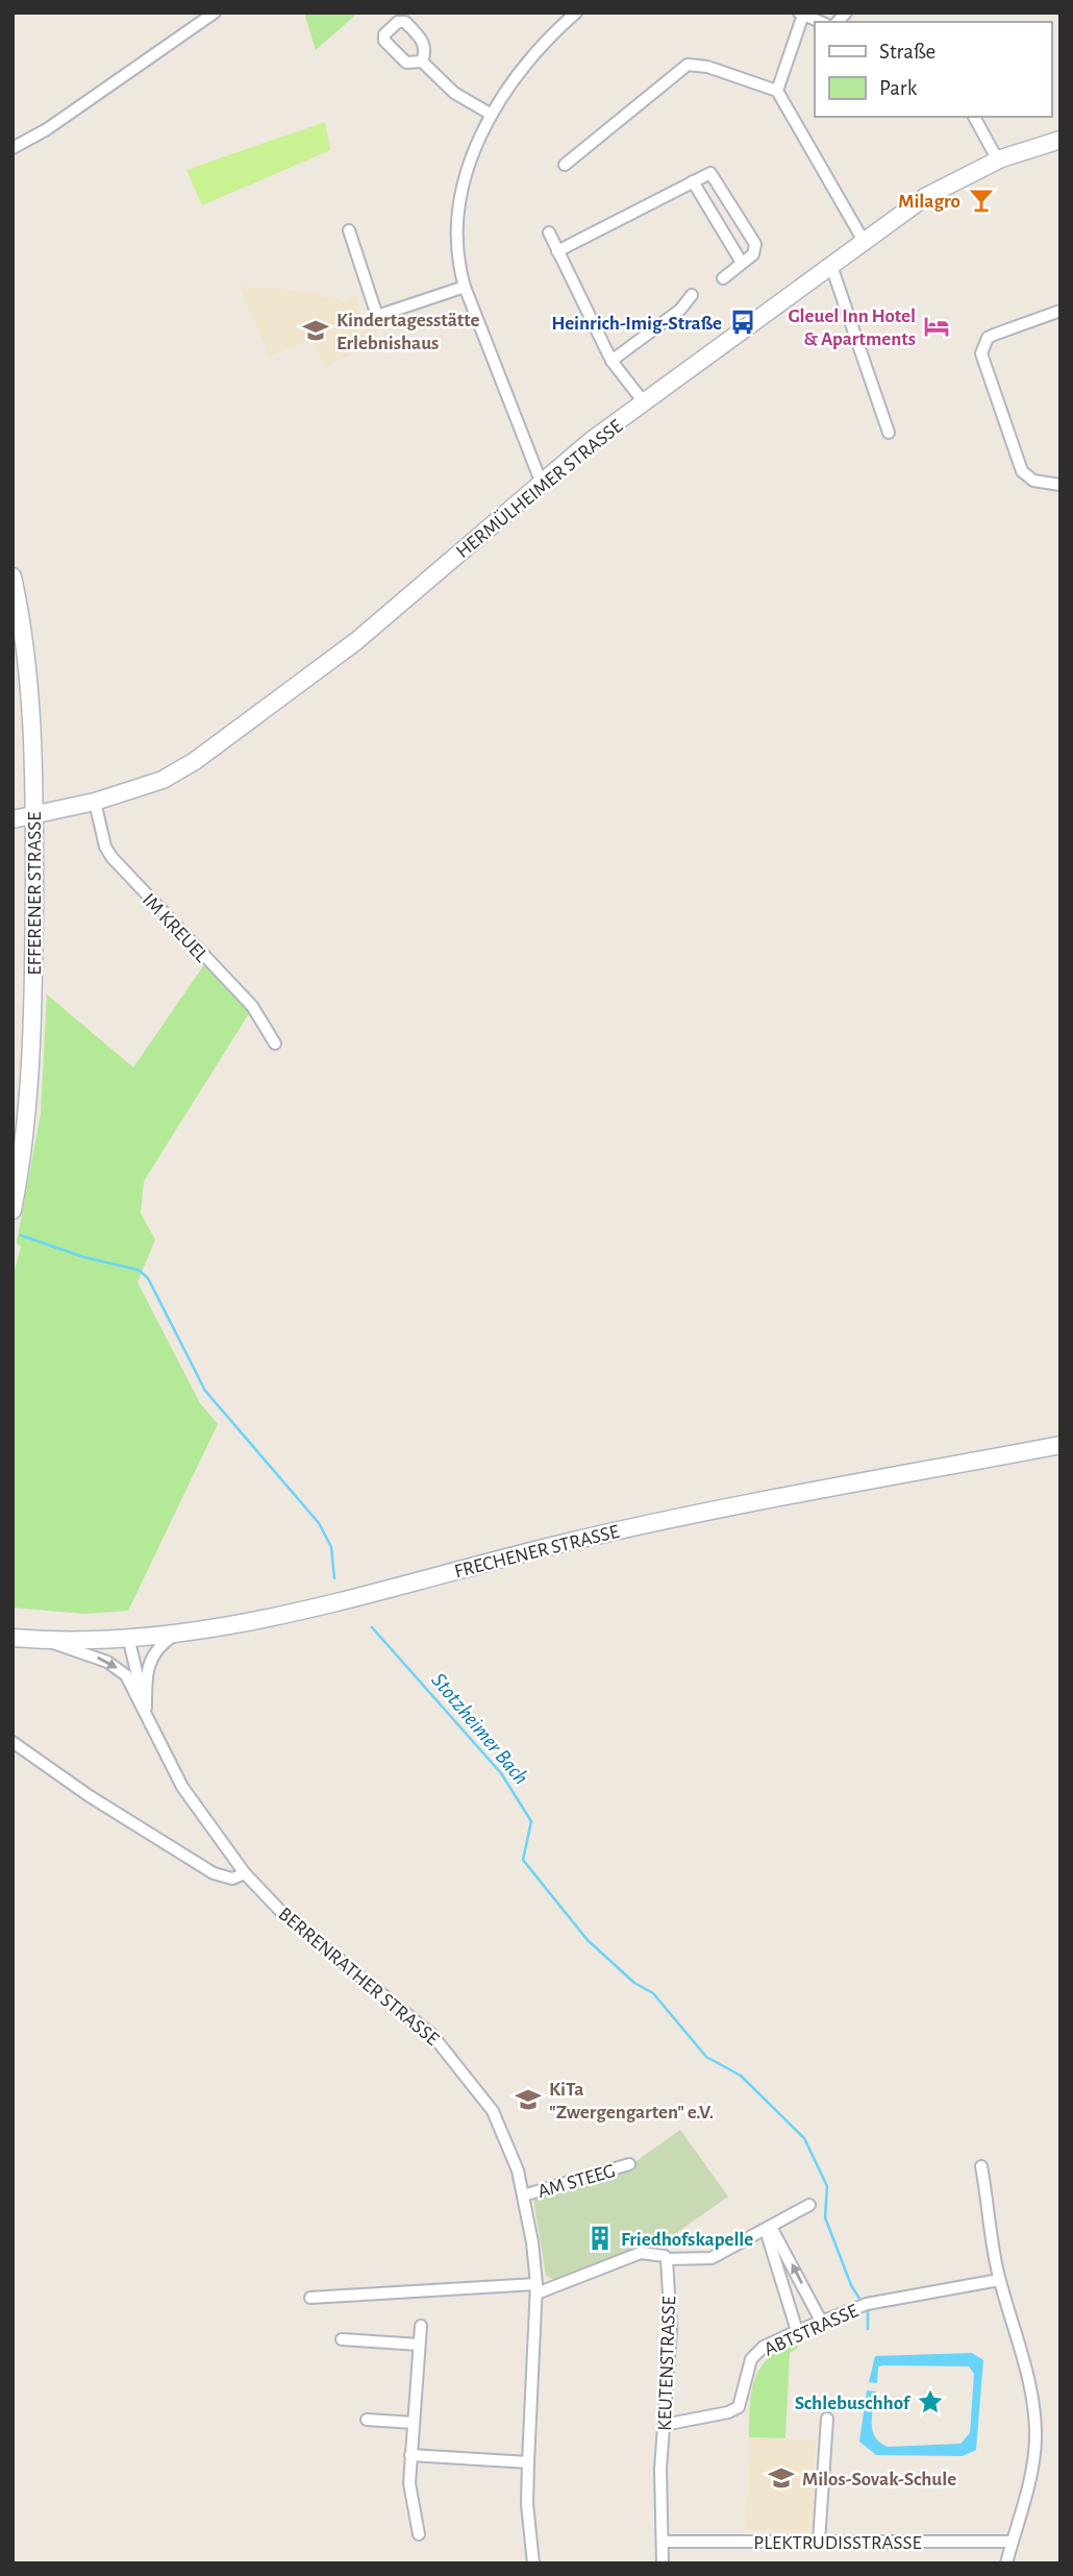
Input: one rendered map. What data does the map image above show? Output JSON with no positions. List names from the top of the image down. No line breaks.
{"streets":{"street":["HERMÜLHEIMER STRASSE","EFFERENER STRASSE","IM KREUEL","FRECHENER STRASSE","BERRENRATHER STRASSE","AM STEEG","ABTSTRASSE","KEUTENSTRASSE","PLEKTRUDISSTRASSE"]},"crossings":[["HERMÜLHEIMER STRASSE","EFFERENER STRASSE"],["HERMÜLHEIMER STRASSE","IM KREUEL"],["FRECHENER STRASSE","BERRENRATHER STRASSE"],["BERRENRATHER STRASSE","AM STEEG"],["ABTSTRASSE","KEUTENSTRASSE"],["KEUTENSTRASSE","PLEKTRUDISSTRASSE"]],"water":["Stotzheimer Bach"],"places":{"bar":["Milagro"],"bus stop":["Heinrich-Imig-Straße"],"hotel":["Gleuel Inn Hotel & Apartments"],"school or university":["Kindertagesstätte Erlebnishaus","KiTa \"Zwergengarten\" e.V.","Milos-Sovak-Schule"],"building":["Friedhofskapelle"],"place":["Schlebuschhof"]},"legend":["Straße","Park"]}
